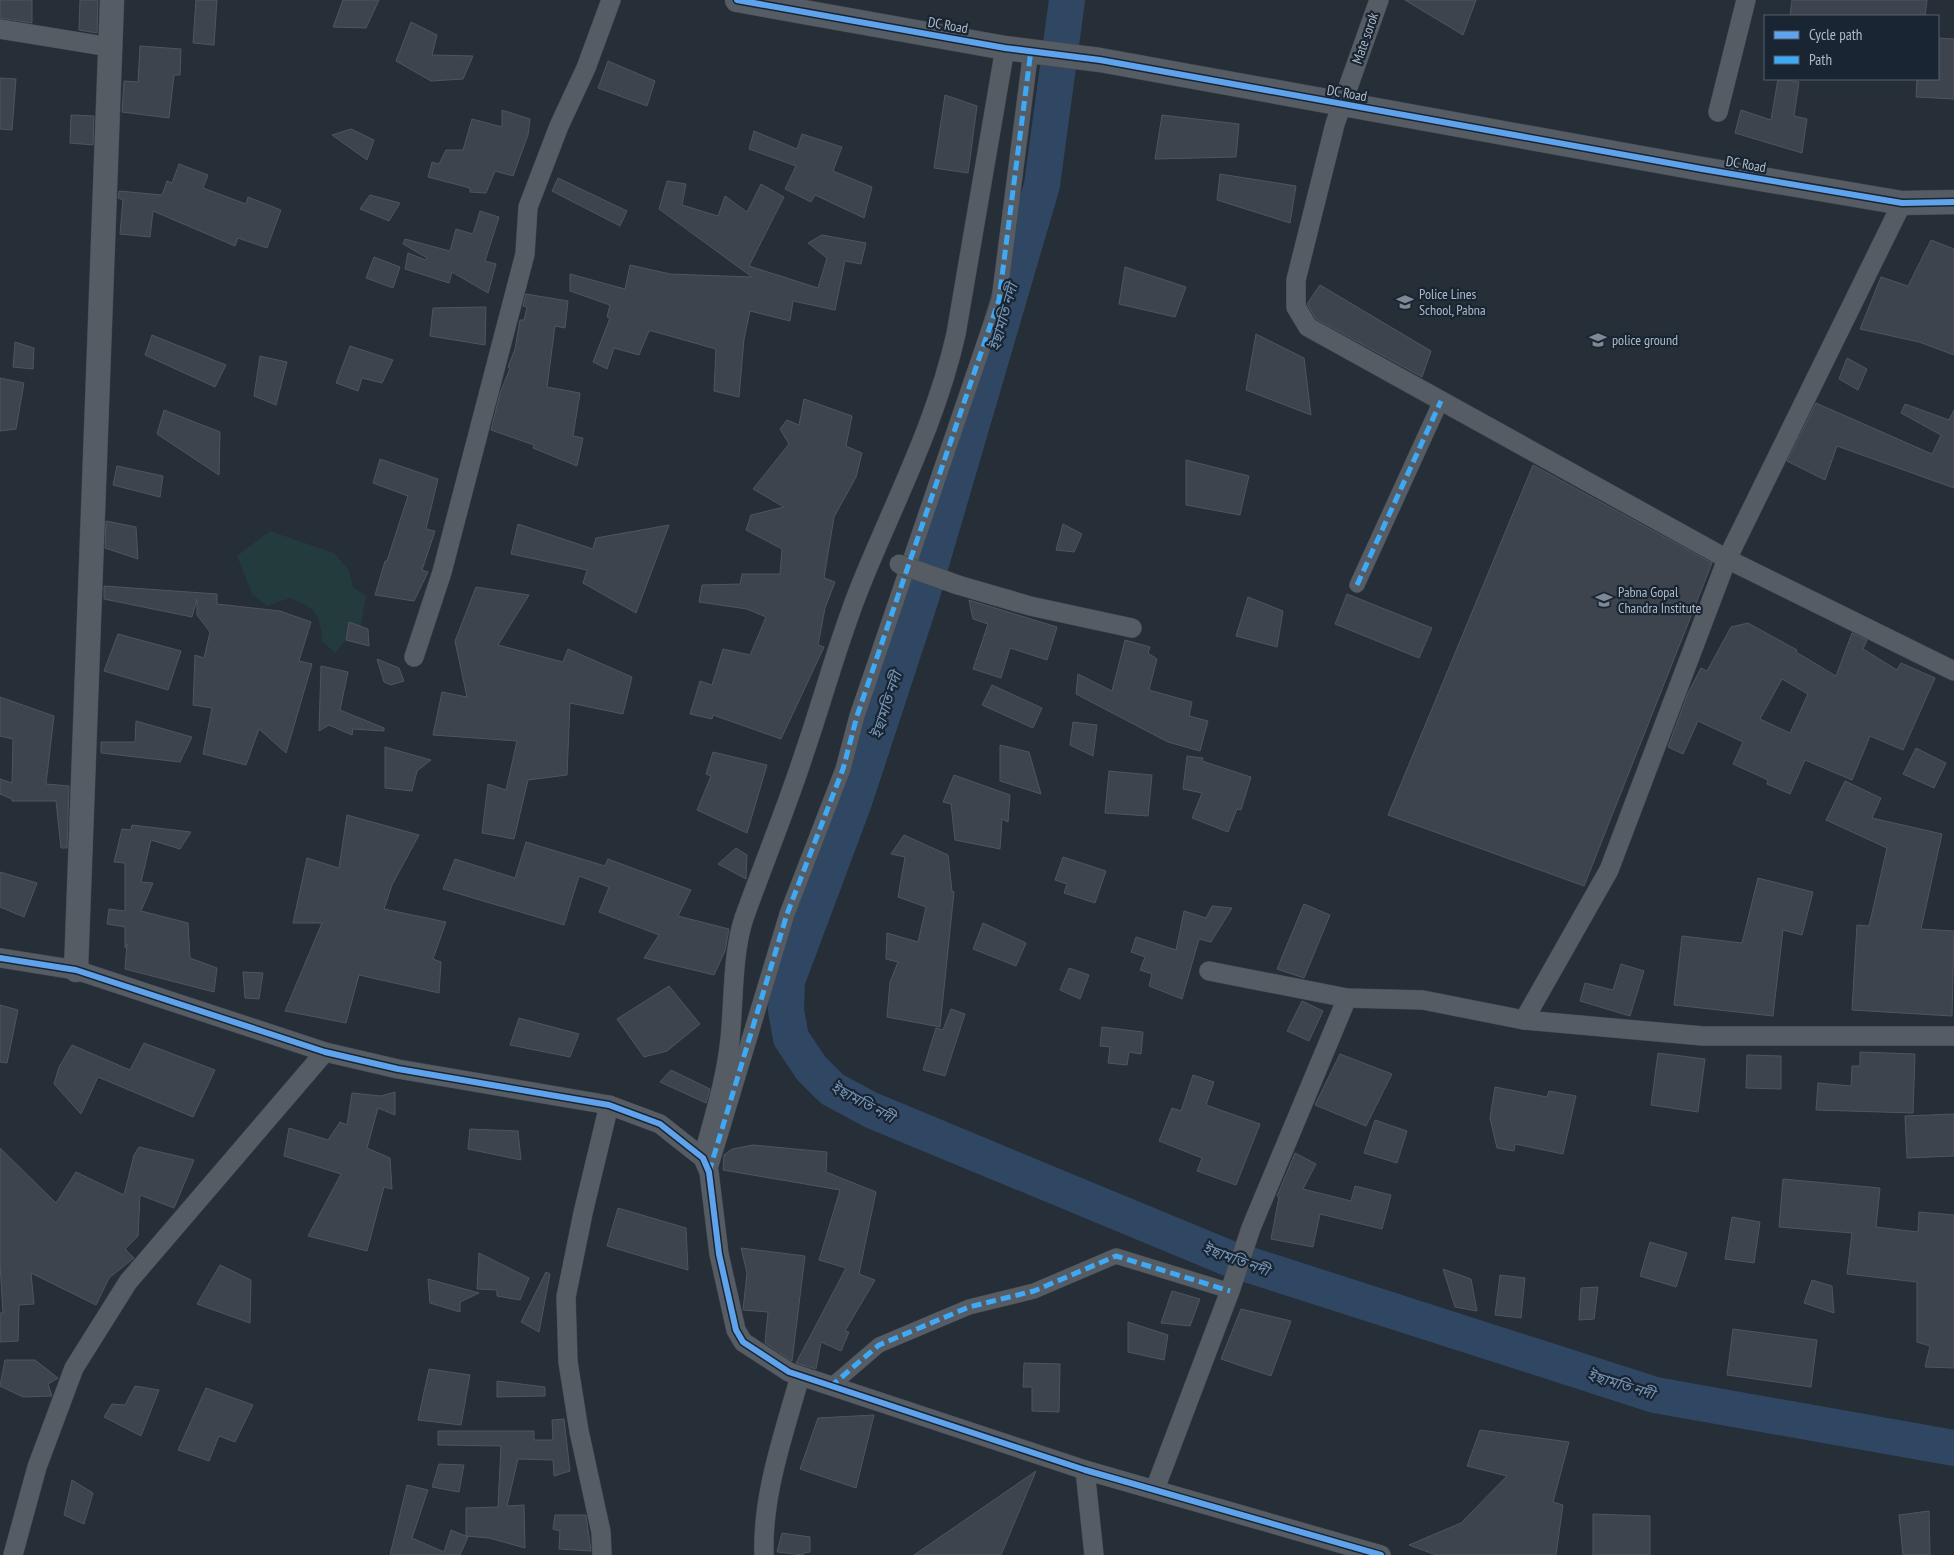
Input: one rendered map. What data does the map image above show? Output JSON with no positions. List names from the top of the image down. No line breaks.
{"streets":{"street":["DC Road","Mate sorok"]},"crossings":[["DC Road","Mate sorok"]],"water":["ইছামতি নদী"],"places":{"school or university":["Police Lines School, Pabna","police ground","Pabna Gopal Chandra Institute"]},"legend":["Cycle path","Path"]}
